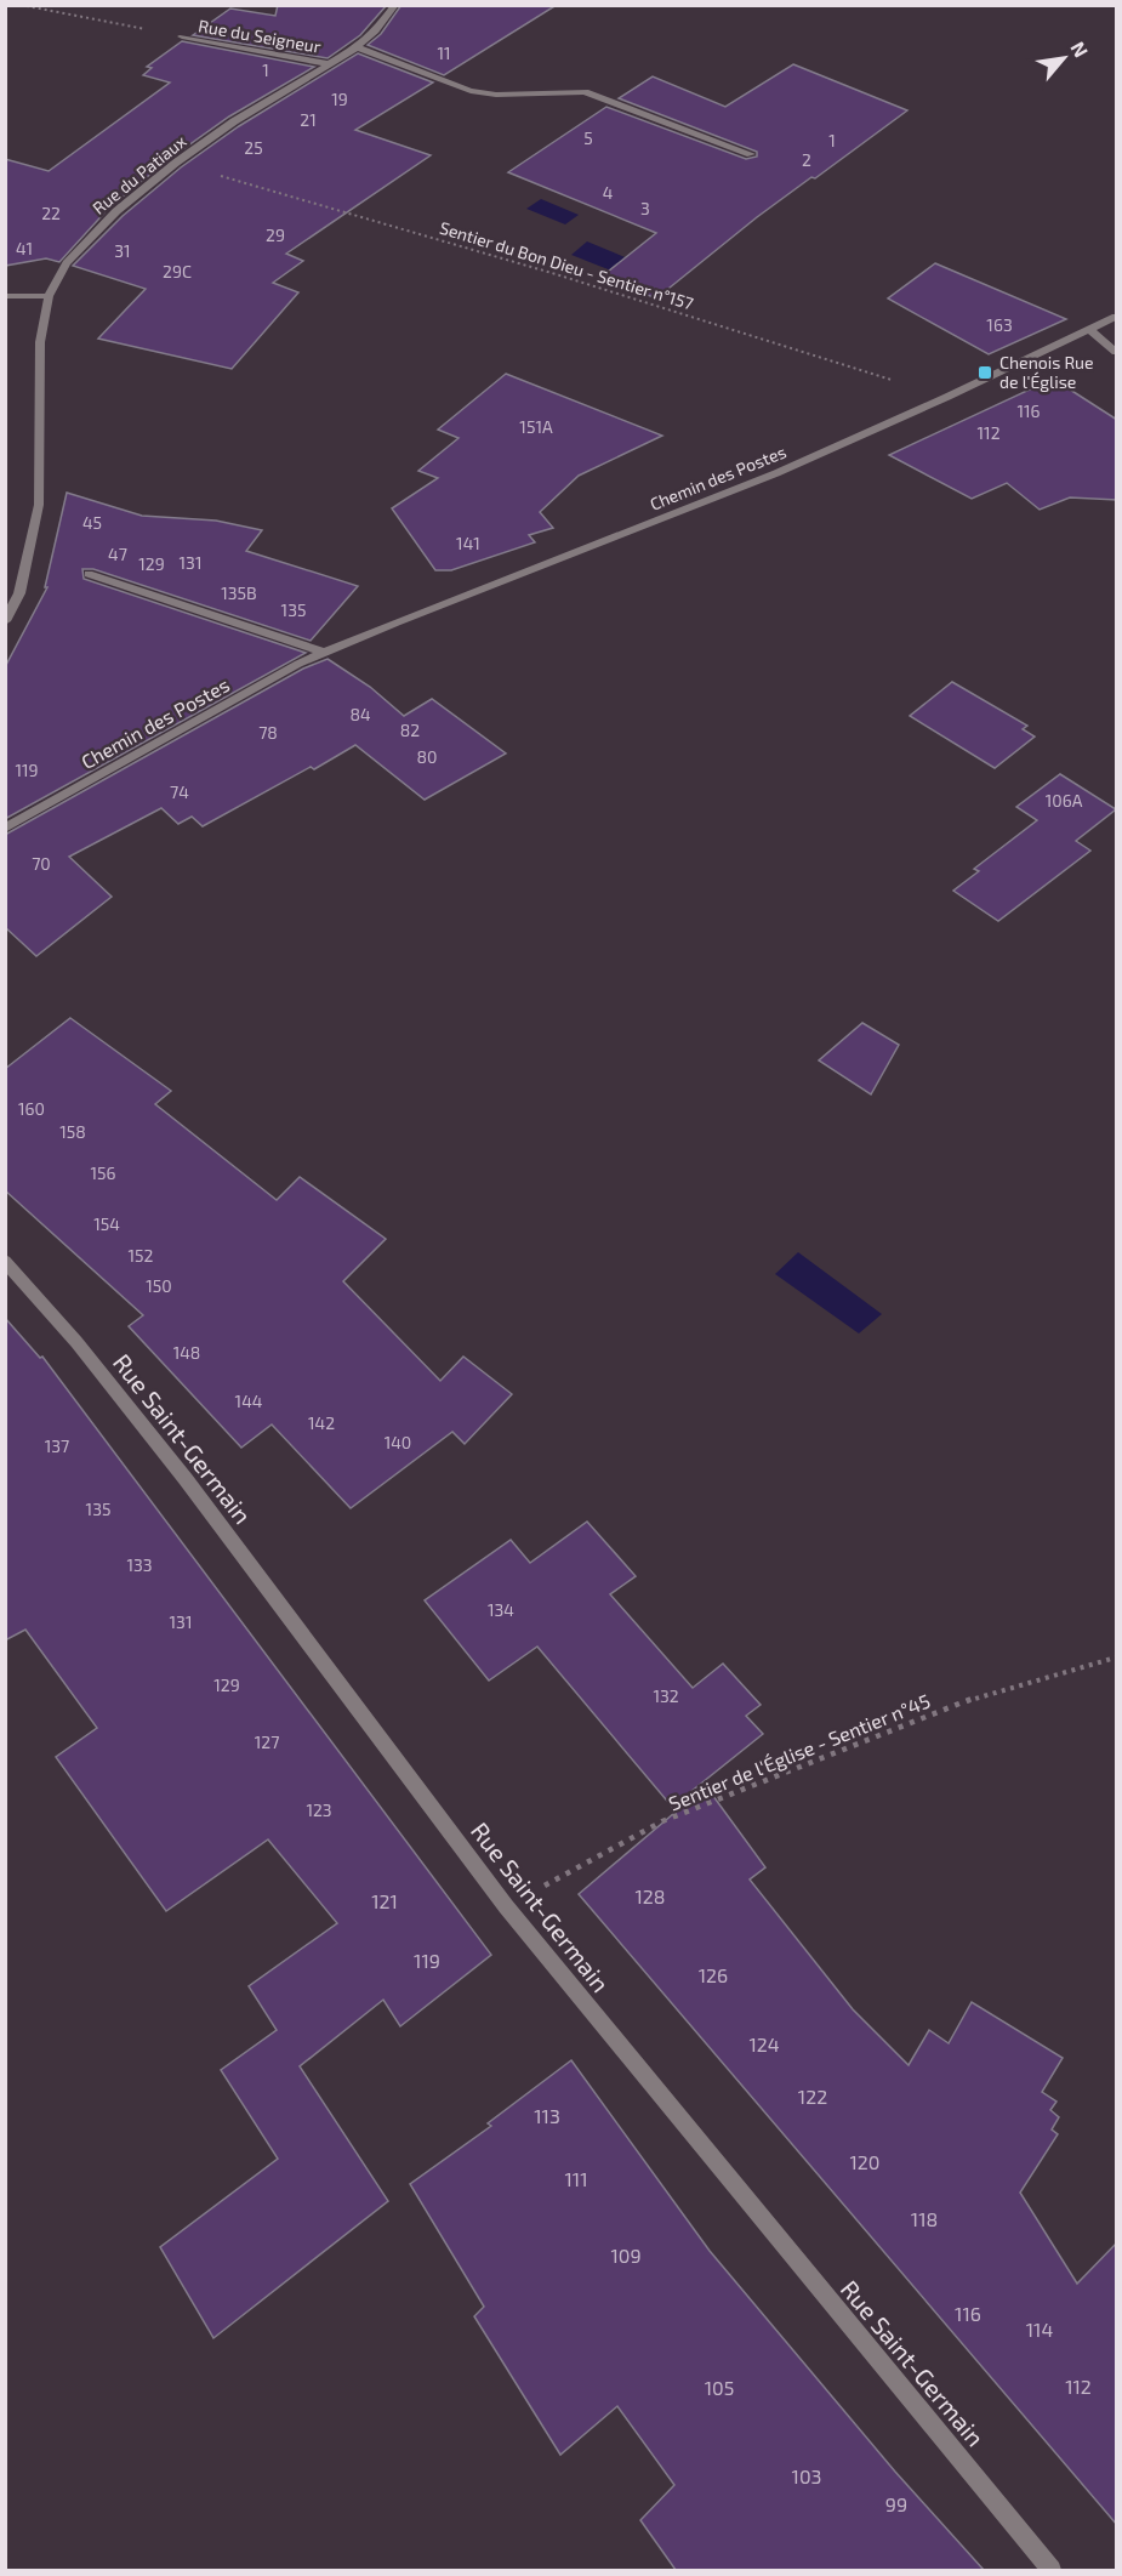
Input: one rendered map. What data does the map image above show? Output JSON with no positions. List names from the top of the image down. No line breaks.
{"streets":{"street":["Rue du Seigneur","Rue du Patiaux","Chemin des Postes","Rue Saint-Germain"],"path":["Sentier du Bon Dieu - Sentier n°157","Sentier de l'Église - Sentier n°45"]},"crossings":[["Rue du Seigneur","Rue du Patiaux"],["Rue du Patiaux","Sentier du Bon Dieu - Sentier n°157"],["Sentier du Bon Dieu - Sentier n°157","Chemin des Postes"],["Rue Saint-Germain","Sentier de l'Église - Sentier n°45"]],"places":{"transit":["Chenois Rue de l'Église"]},"house_numbers":["11","1","19","21","5","1","25","2","4","3","22","29","41","31","29C","163","116","151A","112","45","141","47","131","129","135B","135","84","82","78","80","119","74","106A","70","160","158","156","154","152","150","148","144","142","140","137","135","133","134","131","129","132","127","123","128","121","119","126","124","122","113","120","111","118","109","116","114","112","105","103","99"],"north":"top right"}
